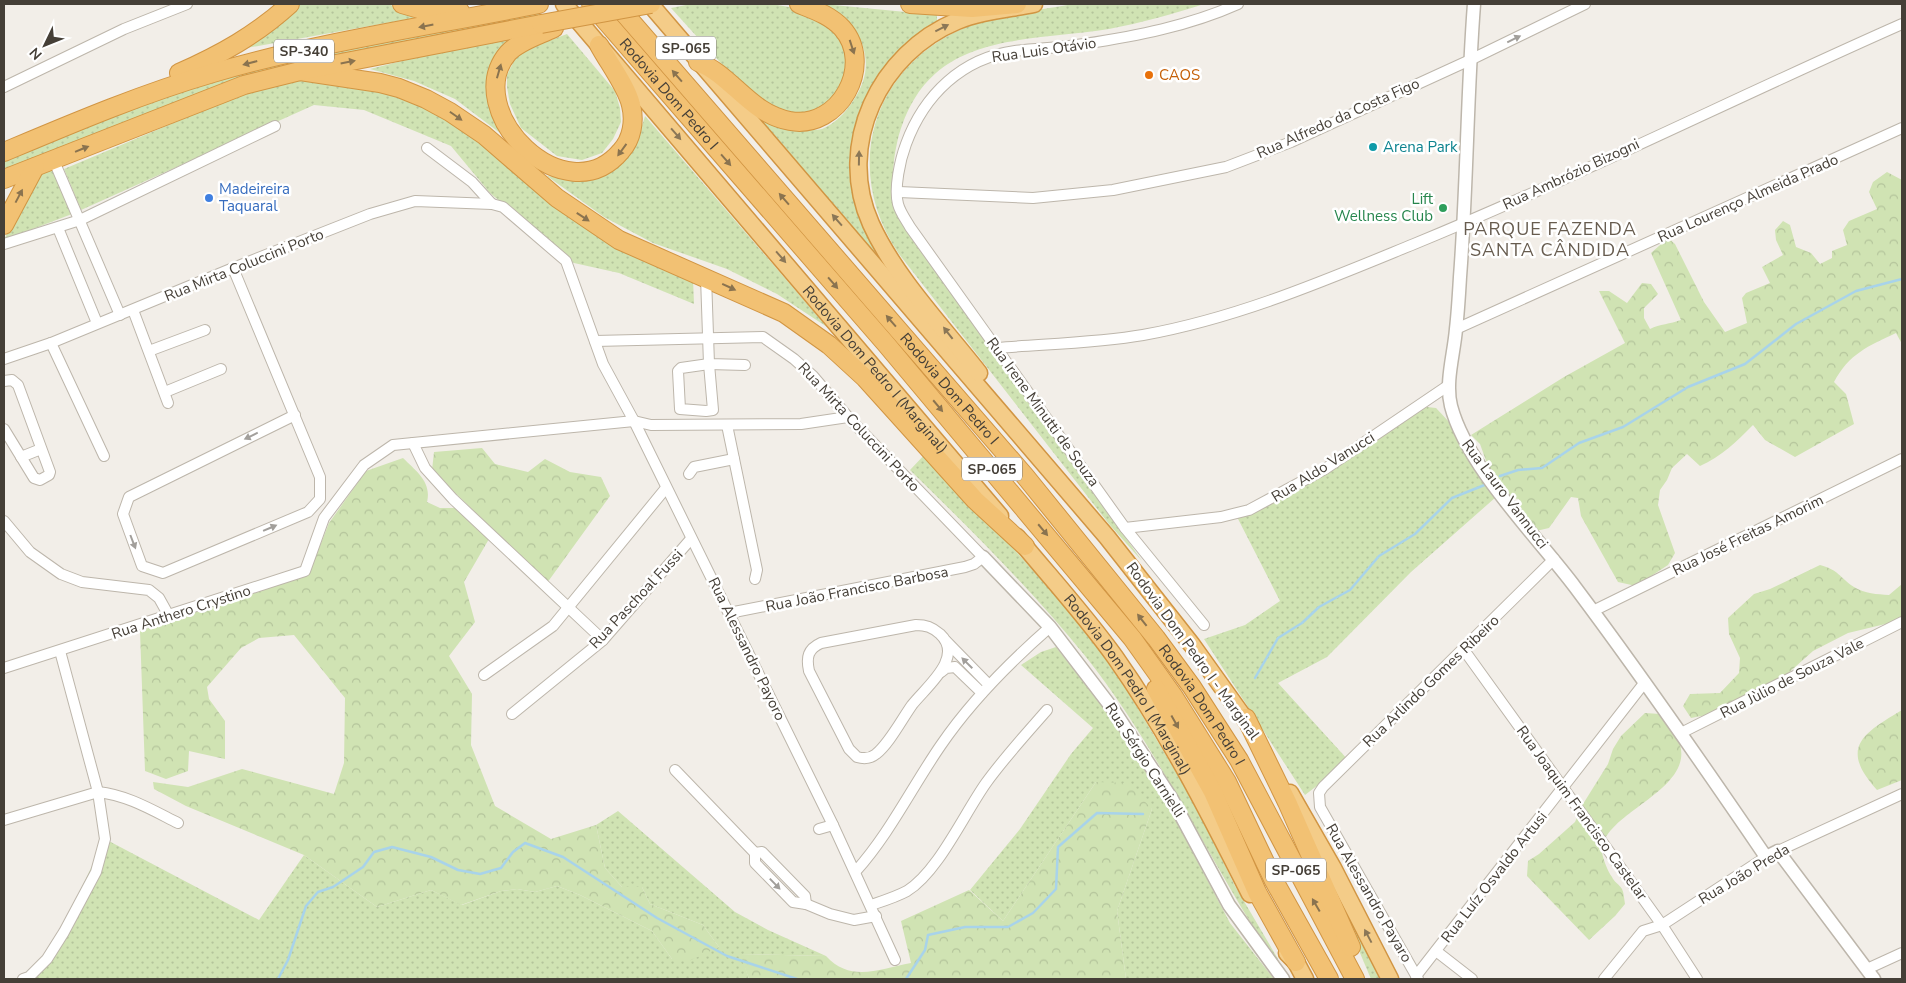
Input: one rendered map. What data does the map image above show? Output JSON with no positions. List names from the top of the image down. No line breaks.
{"streets":{"highway":["SP-065","SP-340","Rodovia Dom Pedro I","Rodovia Dom Pedro I (Marginal)","Rodovia Dom Pedro I - Marginal"],"street":["Rua Luis Otávio","Rua Alfredo da Costa Figo","Rua Ambrózio Bizogni","Rua Lourenço Almeida Prado","Rua Mirta Coluccini Porto","Rua Irene Minutti de Souza","Rua Aldo Vanucci","Rua Lauro Vannucci","Rua José Freitas Amorim","Rua João Francisco Barbosa","Rua Paschoal Fussi","Rua Anthero Crystino","Rua Alessandro Payoro","Rua Jùlio de Souza Vale","Rua Arlindo Gomes Ribeiro","Rua Sérgio Carnielli","Rua Joaquim Francisco Castelar","Rua João Preda","Rua Luíz Osvaldo Artusi","Rua Alessandro Payaro"]},"crossings":[["SP-065","Rodovia Dom Pedro I - Marginal"],["Rua Luis Otávio","Rua Alfredo da Costa Figo"],["Rua Luis Otávio","Rua Irene Minutti de Souza"],["SP-340","Rodovia Dom Pedro I (Marginal)"],["Rua Alfredo da Costa Figo","Rua Irene Minutti de Souza"],["Rua Alfredo da Costa Figo","Rua Lauro Vannucci"],["Rua Ambrózio Bizogni","Rua Irene Minutti de Souza"],["Rua Ambrózio Bizogni","Rua Lauro Vannucci"],["Rua Lourenço Almeida Prado","Rua Lauro Vannucci"],["Rua Mirta Coluccini Porto","Rua João Francisco Barbosa"],["Rua Mirta Coluccini Porto","Rua Alessandro Payoro"],["Rua Mirta Coluccini Porto","Rua Sérgio Carnielli"],["Rua Irene Minutti de Souza","Rua Aldo Vanucci"],["Rua Aldo Vanucci","Rua Lauro Vannucci"],["Rua Lauro Vannucci","Rua José Freitas Amorim"],["Rua Lauro Vannucci","Rua Jùlio de Souza Vale"],["Rua Lauro Vannucci","Rua Arlindo Gomes Ribeiro"],["Rua Lauro Vannucci","Rua João Preda"],["Rua Lauro Vannucci","Rua Luíz Osvaldo Artusi"],["Rua João Francisco Barbosa","Rua Alessandro Payoro"],["Rua João Francisco Barbosa","Rua Sérgio Carnielli"],["Rua Paschoal Fussi","Rua Alessandro Payoro"],["Rua Arlindo Gomes Ribeiro","Rua Joaquim Francisco Castelar"],["Rua Arlindo Gomes Ribeiro","Rua Alessandro Payaro"],["Rua Joaquim Francisco Castelar","Rua João Preda"],["Rua Joaquim Francisco Castelar","Rua Luíz Osvaldo Artusi"],["Rua Luíz Osvaldo Artusi","Rua Alessandro Payaro"]],"districts":["PARQUE FAZENDA SANTA CÂNDIDA"],"places":["CAOS","Arena Park","Madeireira Taquaral","Lift Wellness Club"],"north":"bottom left"}
